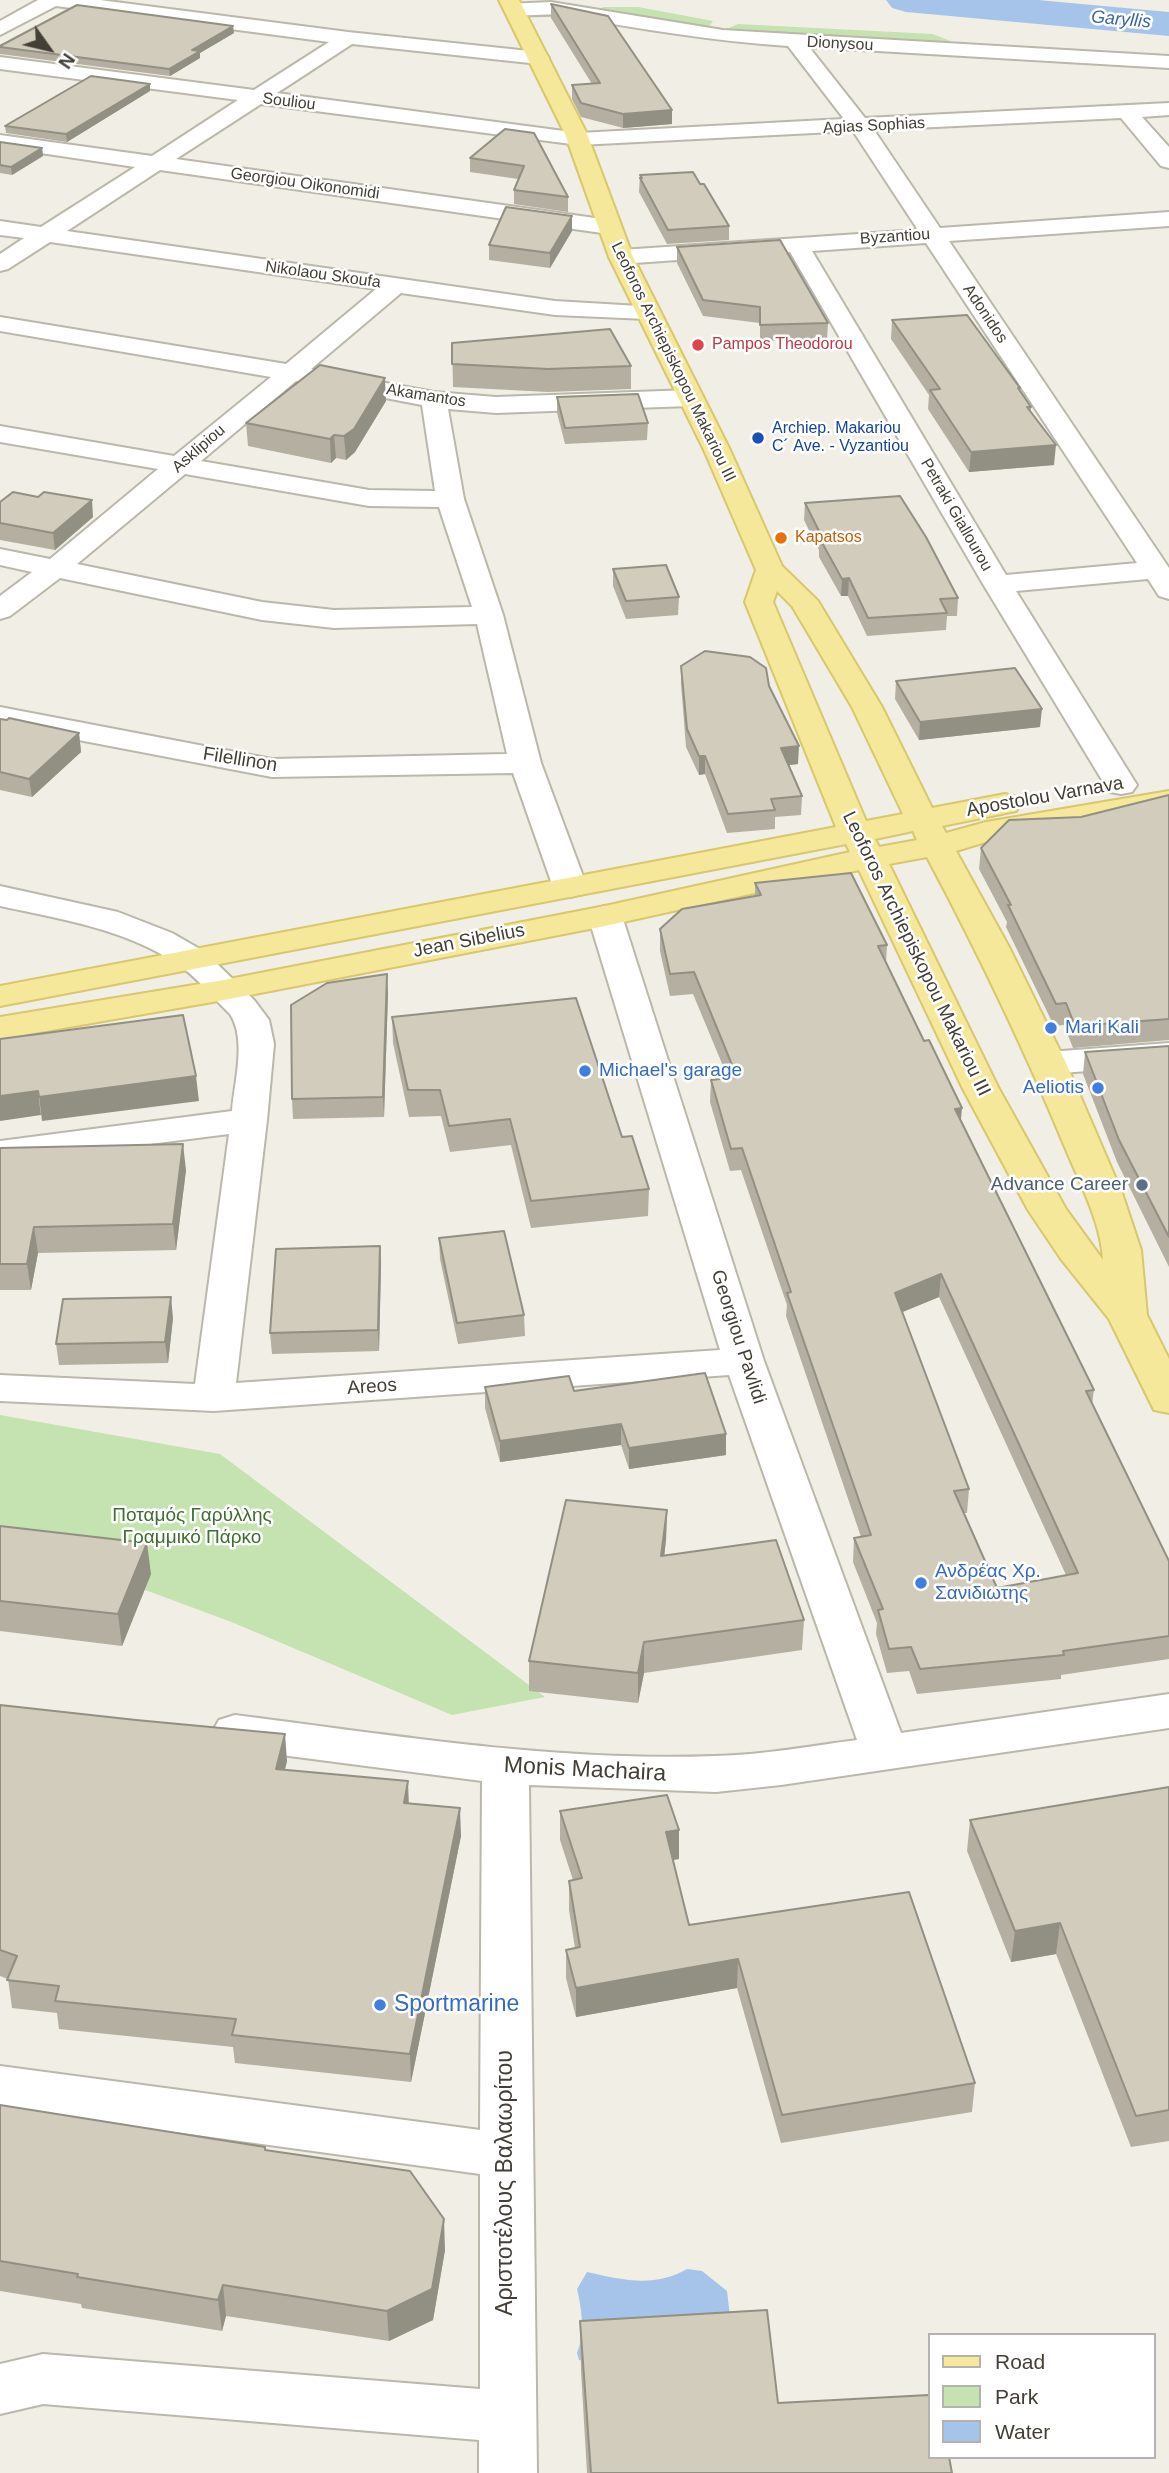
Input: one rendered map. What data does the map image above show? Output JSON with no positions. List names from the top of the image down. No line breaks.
{"streets":{"main road":["Leoforos Archiepiskopou Makariou III","Apostolou Varnava","Jean Sibelius"],"street":["Dionysou","Souliou","Agias Sophias","Georgiou Oikonomidi","Byzantiou","Nikolaou Skoufa","Adonidos","Akamantos","Asklipiou","Petraki Giallourou","Filellinon","Georgiou Pavlidi","Areos","Monis Machaira","Αριστοτέλους Βαλαωρίτου"]},"crossings":[["Dionysou","Adonidos"],["Dionysou","Leoforos Archiepiskopou Makariou III"],["Souliou","Agias Sophias"],["Souliou","Leoforos Archiepiskopou Makariou III"],["Agias Sophias","Adonidos"],["Agias Sophias","Leoforos Archiepiskopou Makariou III"],["Georgiou Oikonomidi","Leoforos Archiepiskopou Makariou III"],["Byzantiou","Adonidos"],["Byzantiou","Leoforos Archiepiskopou Makariou III"],["Byzantiou","Petraki Giallourou"],["Nikolaou Skoufa","Leoforos Archiepiskopou Makariou III"],["Nikolaou Skoufa","Asklipiou"],["Leoforos Archiepiskopou Makariou III","Akamantos"],["Leoforos Archiepiskopou Makariou III","Apostolou Varnava"],["Leoforos Archiepiskopou Makariou III","Jean Sibelius"],["Akamantos","Asklipiou"],["Petraki Giallourou","Apostolou Varnava"],["Apostolou Varnava","Jean Sibelius"],["Jean Sibelius","Georgiou Pavlidi"],["Georgiou Pavlidi","Areos"],["Georgiou Pavlidi","Monis Machaira"],["Monis Machaira","Αριστοτέλους Βαλαωρίτου"]],"water":["Garyllis"],"parks":["Ποταμός Γαρύλλης Γραμμικό Πάρκο"],"places":["Pampos Theodorou","Archiep. Makariou C´ Ave. - Vyzantiou","Kapatsos","Mari Kali","Michael's garage","Aeliotis","Advance Career","Ανδρέας Χρ. Σανιδιωτης","Sportmarine"],"legend":["Road","Park","Water"],"north":"bottom right"}
